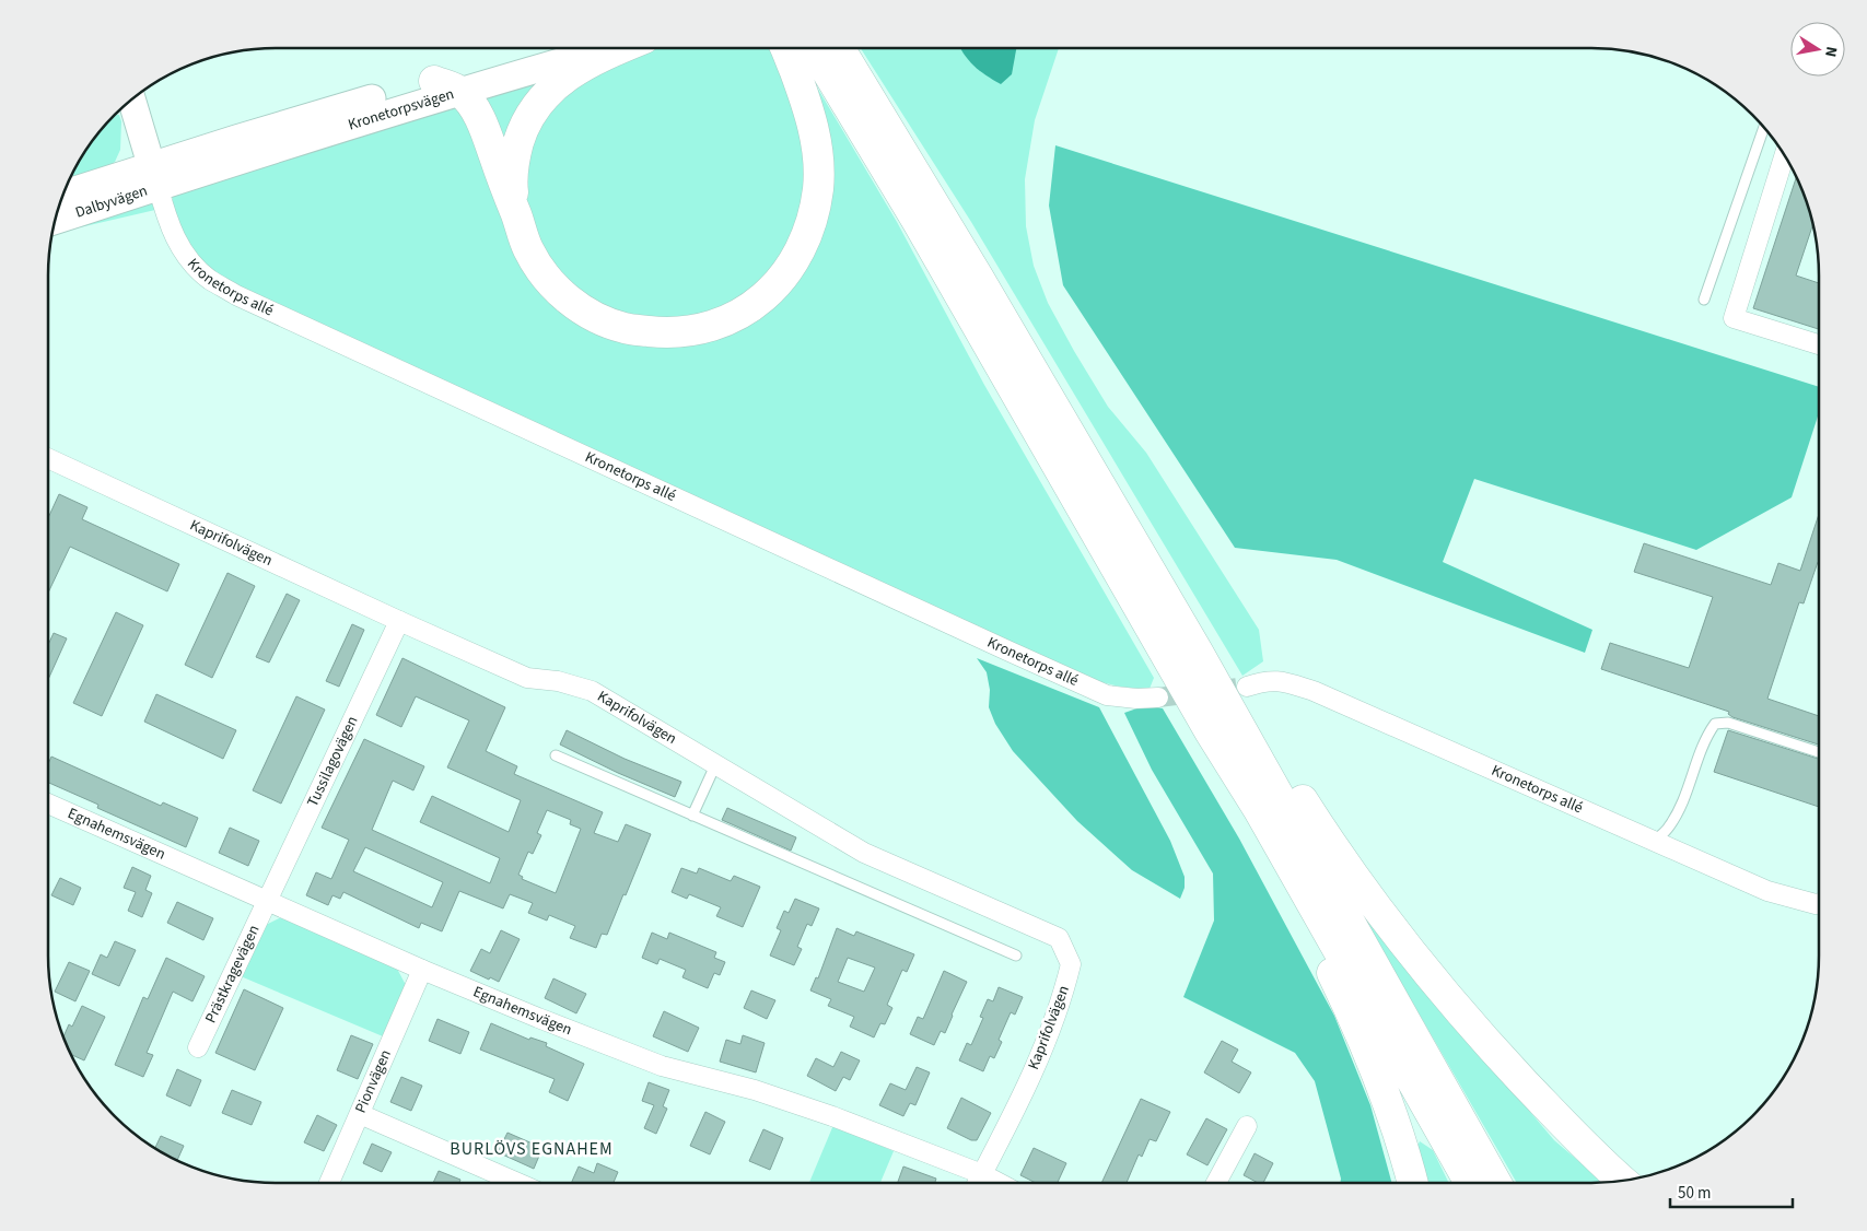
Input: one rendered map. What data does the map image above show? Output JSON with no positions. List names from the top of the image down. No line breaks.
{"streets":{"main road":["Kronetorpsvägen","Dalbyvägen"],"street":["Kronetorps allé","Kaprifolvägen","Tussilagovägen","Egnahemsvägen","Prästkragevägen","Pionvägen"]},"crossings":[["Kronetorpsvägen","Dalbyvägen"],["Kronetorpsvägen","Kronetorps allé"],["Dalbyvägen","Kronetorps allé"],["Kaprifolvägen","Tussilagovägen"],["Kaprifolvägen","Egnahemsvägen"],["Tussilagovägen","Egnahemsvägen"],["Tussilagovägen","Prästkragevägen"],["Egnahemsvägen","Prästkragevägen"],["Egnahemsvägen","Pionvägen"]],"districts":["BURLÖVS EGNAHEM"],"scale_bar":"50 m","north":"right"}
